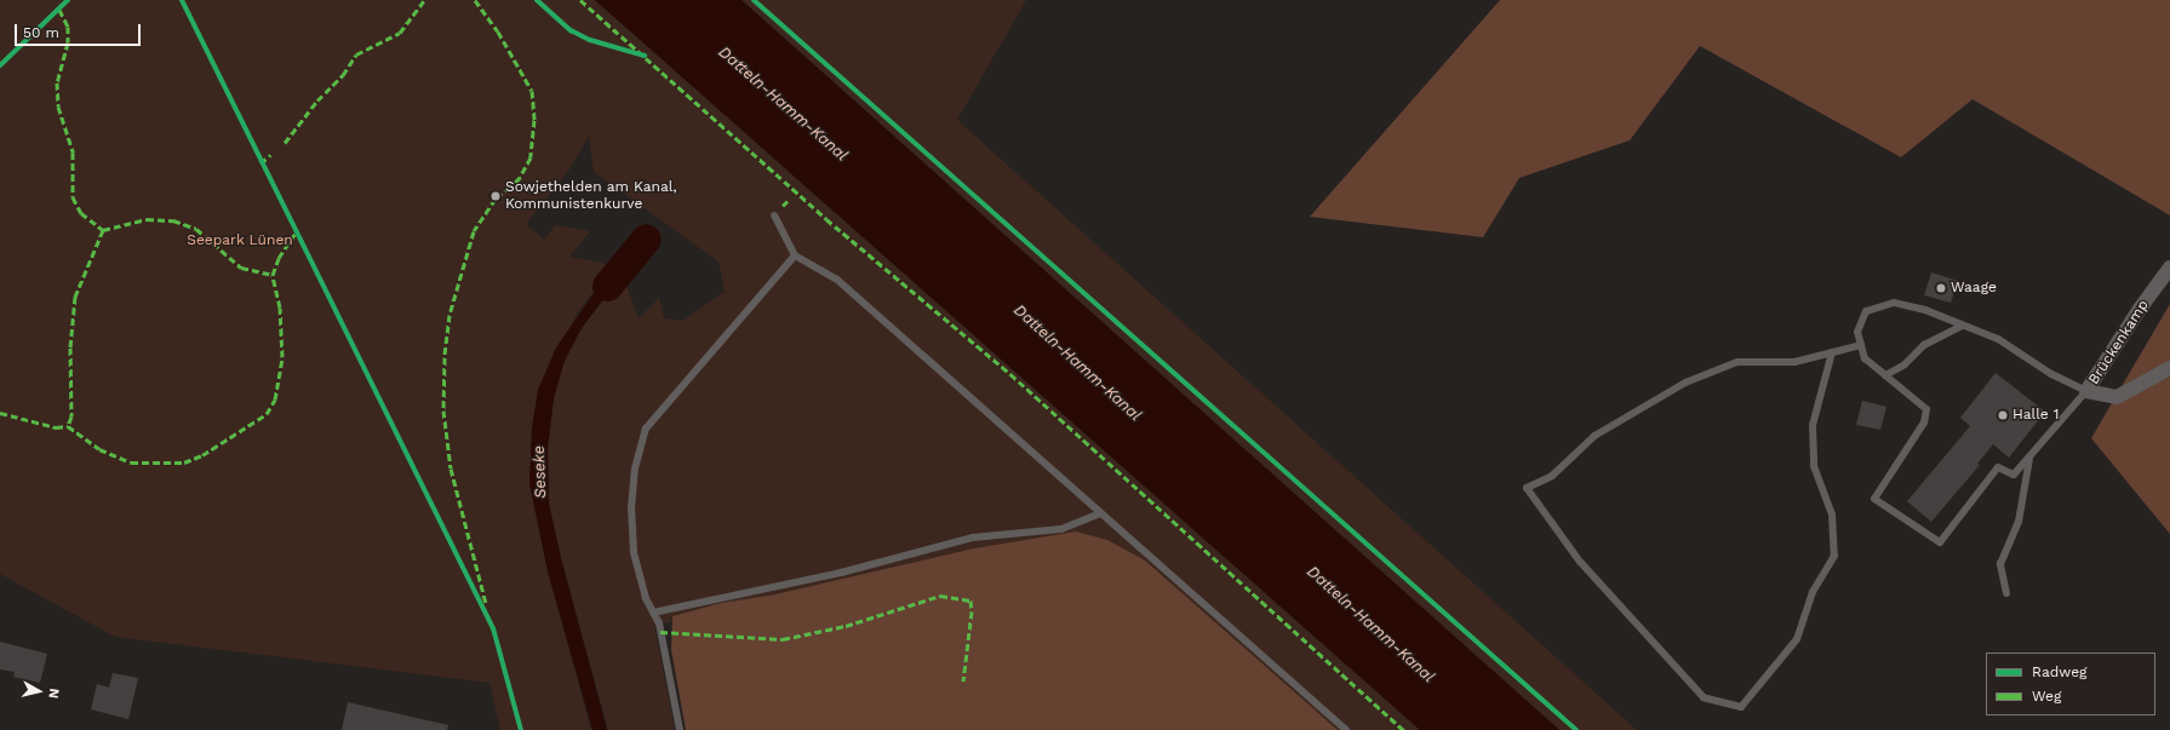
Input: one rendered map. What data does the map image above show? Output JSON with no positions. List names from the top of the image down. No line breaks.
{"streets":{"street":["Brückenkamp"]},"water":["Datteln-Hamm-Kanal","Seseke"],"parks":["Seepark Lünen"],"places":["Sowjethelden am Kanal, Kommunistenkurve","Waage","Halle 1"],"legend":["Radweg","Weg"],"scale_bar":"50 m","north":"right"}
